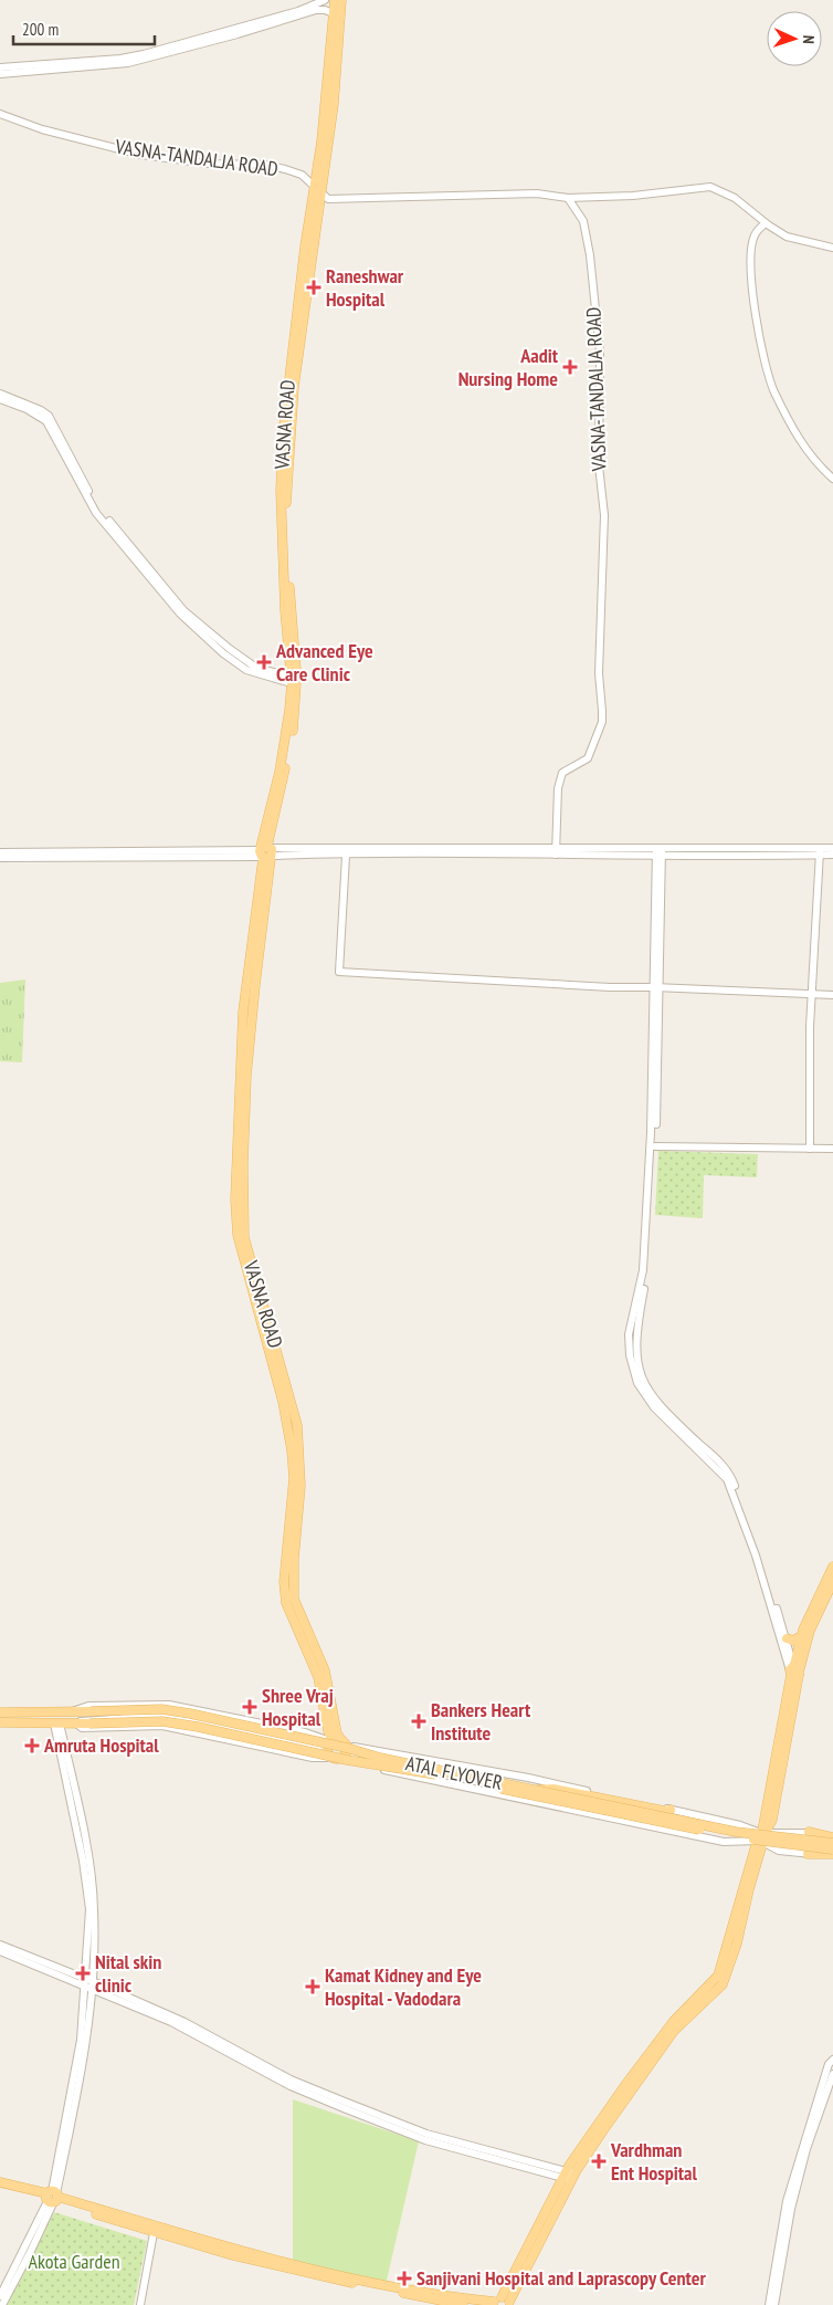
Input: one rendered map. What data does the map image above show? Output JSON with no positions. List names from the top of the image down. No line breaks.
{"streets":{"main road":["VASNA ROAD","ATAL FLYOVER"],"street":["VASNA-TANDALJA ROAD"]},"crossings":[["VASNA-TANDALJA ROAD","VASNA ROAD"]],"parks":["Akota Garden"],"places":{"health":["Raneshwar Hospital","Aadit Nursing Home","Advanced Eye Care Clinic","Shree Vraj Hospital","Bankers Heart Institute","Amruta Hospital","Nital skin clinic","Kamat Kidney and Eye Hospital - Vadodara","Vardhman Ent Hospital","Sanjivani Hospital and Laprascopy Center"]},"scale_bar":"200 m","north":"right"}
